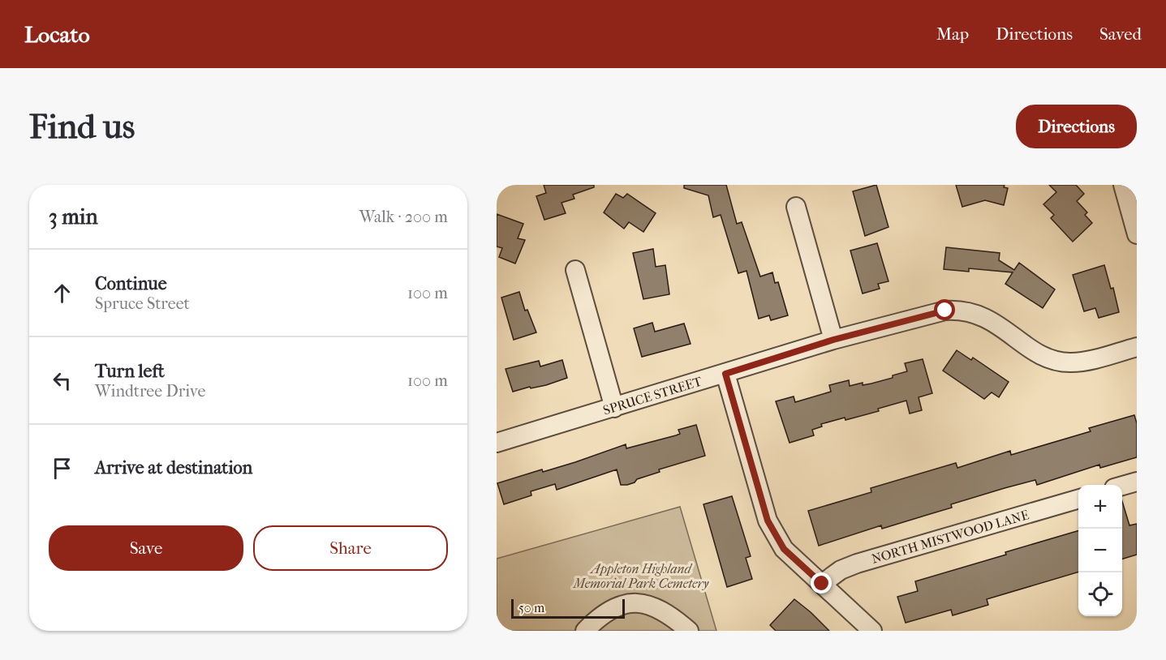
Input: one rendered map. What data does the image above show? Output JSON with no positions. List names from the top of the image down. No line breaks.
{"streets":{"street":["SPRUCE STREET","NORTH MISTWOOD LANE"]},"parks":["Appleton Highland Memorial Park Cemetery"],"scale_bar":"50 m","page":{"header":"Locato","nav":["Map","Directions","Saved"],"buttons":["Directions",["Save","Share"]],"title":"Find us","heading":["3 min","Walk · 200 m"],"list":[["Continue","Spruce Street","100 m"],["Turn left","Windtree Drive","100 m"],"Arrive at destination"],"map_buttons":["+","−"],"scale":"50 m"}}
